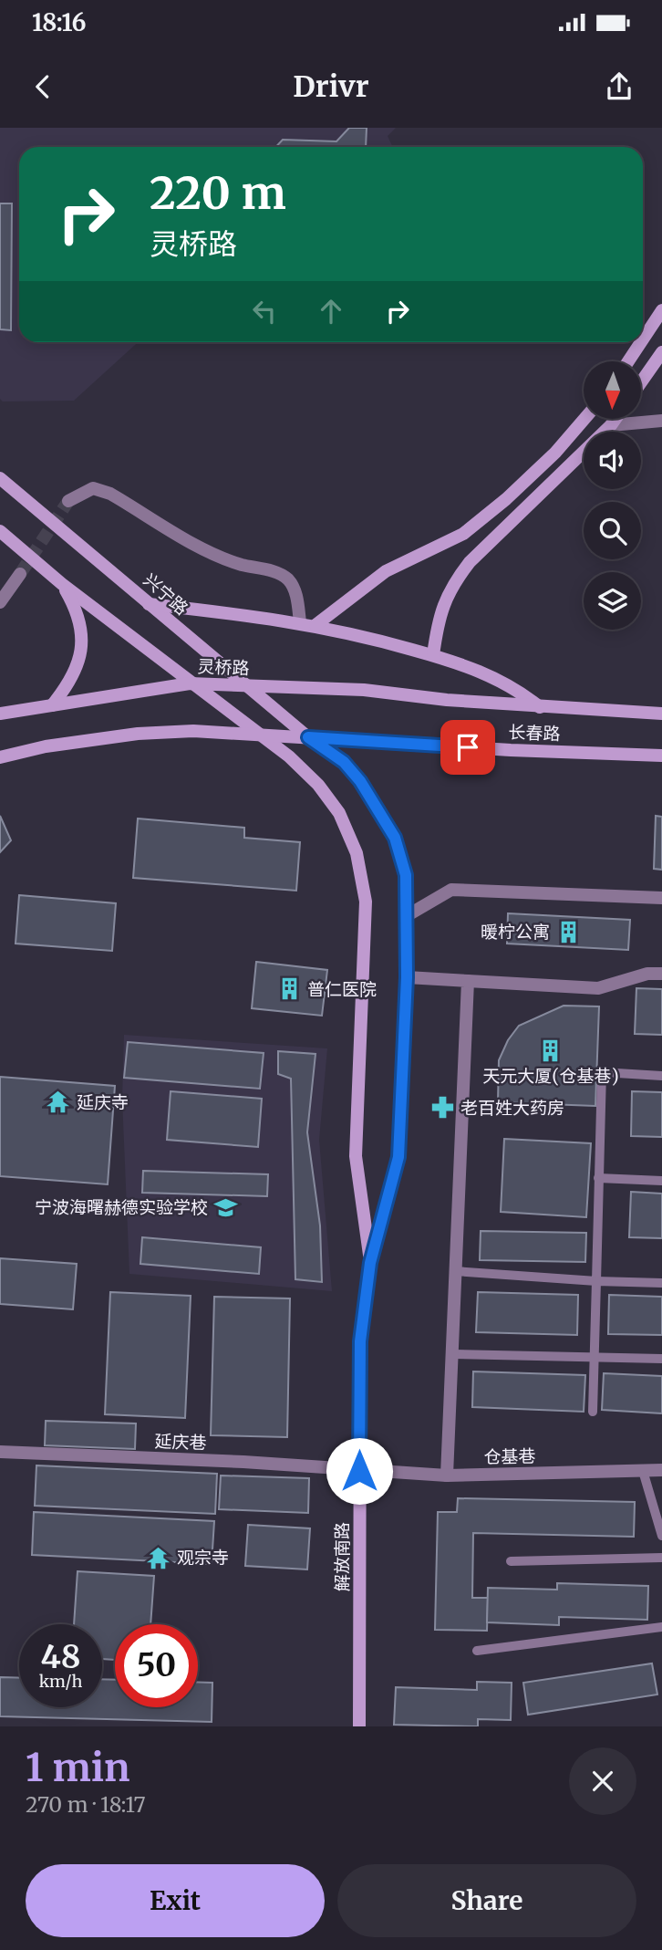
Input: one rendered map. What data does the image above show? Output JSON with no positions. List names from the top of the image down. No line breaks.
{"streets":{"main road":["兴宁路","灵桥路","长春路","解放南路"],"street":["延庆巷","仓基巷"]},"crossings":[["兴宁路","灵桥路"],["兴宁路","长春路"],["兴宁路","解放南路"],["灵桥路","长春路"],["长春路","解放南路"],["延庆巷","仓基巷"],["延庆巷","解放南路"],["仓基巷","解放南路"]],"places":{"building":["暖柠公寓","普仁医院","天元大厦(仓基巷)"],"temple":["延庆寺","观宗寺"],"pharmacy":["老百姓大药房"],"school or university":["宁波海曙赫德实验学校"]},"north":"bottom","page":{"status":"18:16","header":"Drivr","turn":["220 m","灵桥路"],"speed":"48 km/h","limit":"50","heading":["1 min","270 m · 18:17"],"buttons":["Exit","Share"]}}
